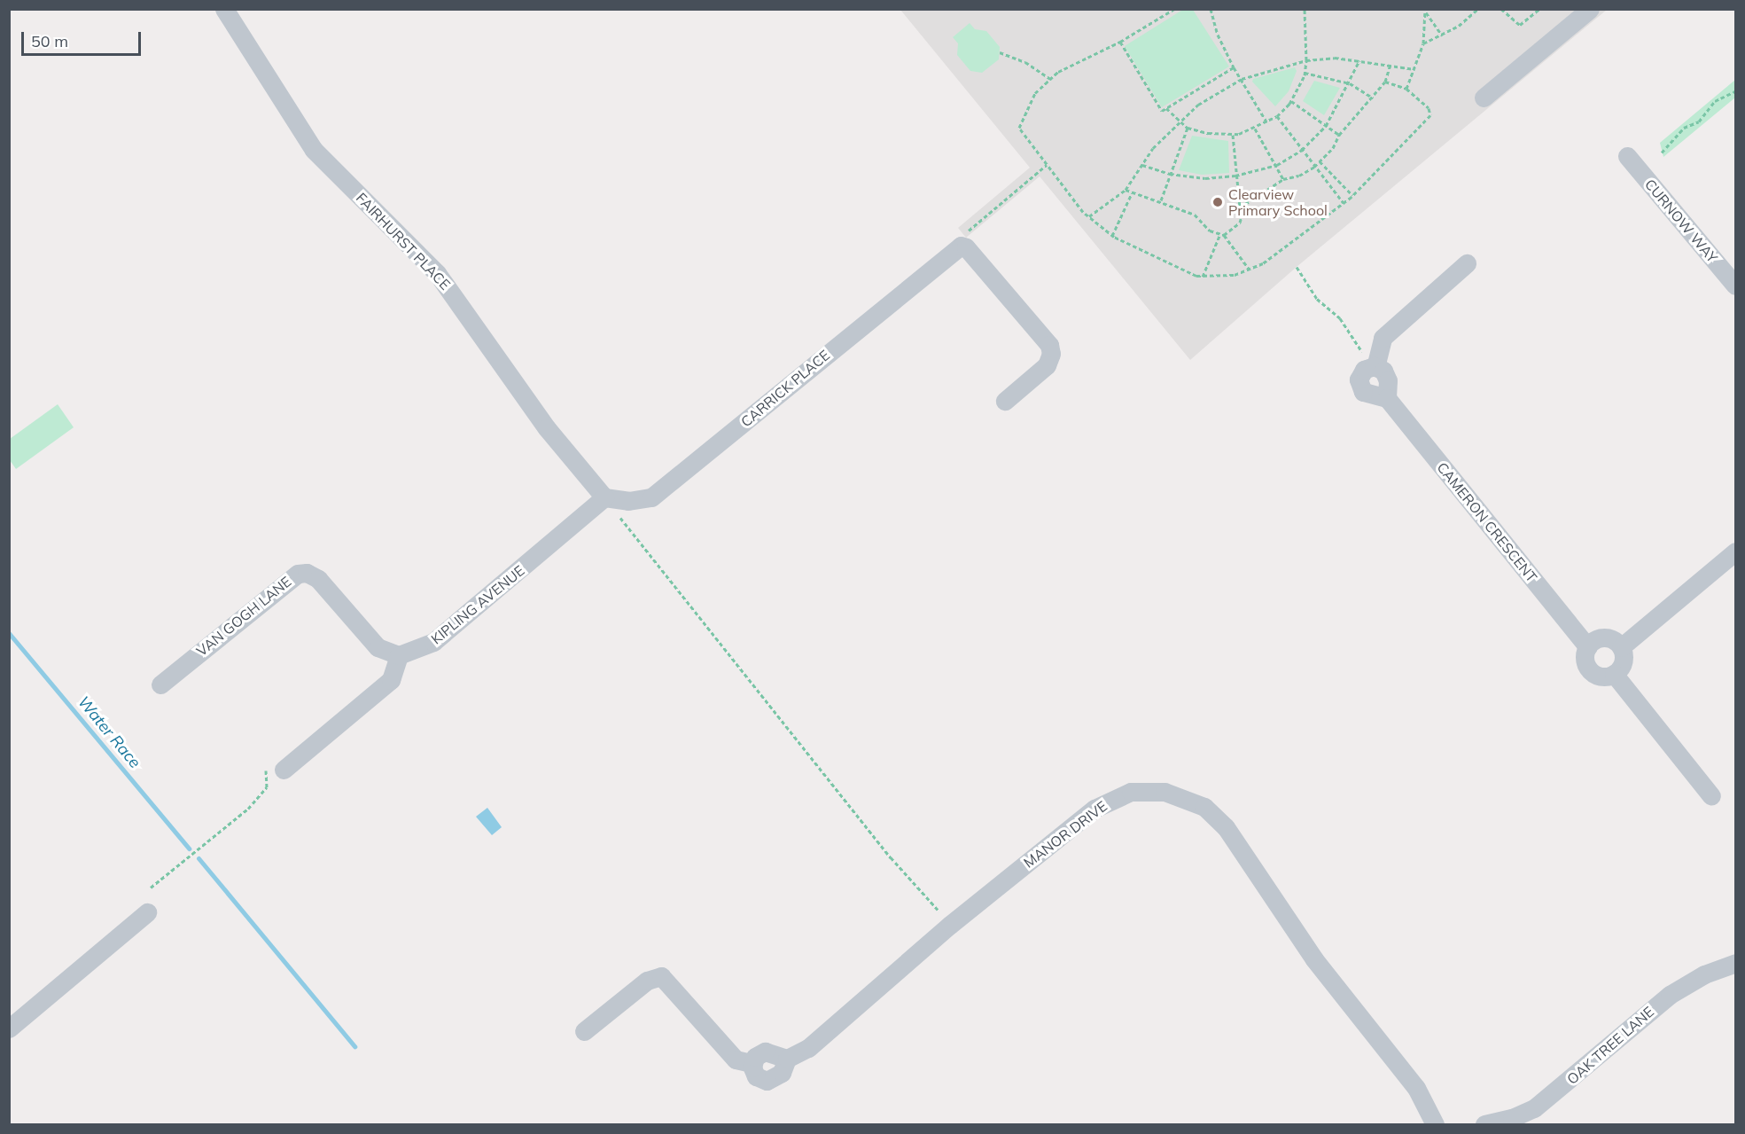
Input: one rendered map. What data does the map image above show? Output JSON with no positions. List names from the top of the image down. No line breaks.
{"streets":{"street":["CURNOW WAY","FAIRHURST PLACE","CARRICK PLACE","CAMERON CRESCENT","KIPLING AVENUE","VAN GOGH LANE","MANOR DRIVE","OAK TREE LANE"]},"crossings":[["FAIRHURST PLACE","CARRICK PLACE"],["FAIRHURST PLACE","KIPLING AVENUE"],["CARRICK PLACE","KIPLING AVENUE"],["KIPLING AVENUE","VAN GOGH LANE"]],"water":["Water Race"],"places":["Clearview Primary School"],"scale_bar":"50 m"}
